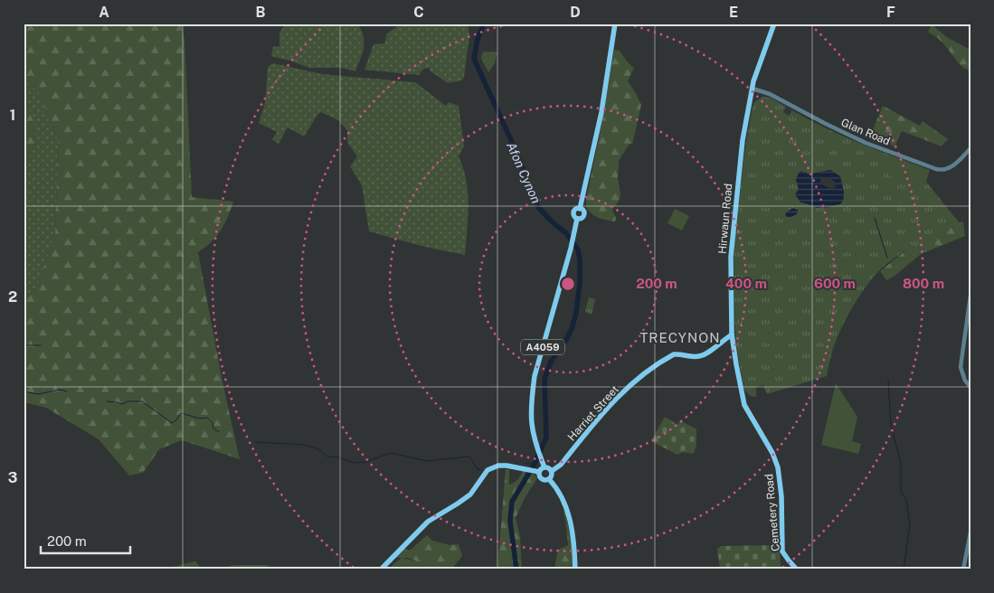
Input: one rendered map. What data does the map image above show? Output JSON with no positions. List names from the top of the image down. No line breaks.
{"streets":{"main road":["Hirwaun Road","A4059","Harriet Street","Cemetery Road"],"street":["Glan Road"]},"crossings":[["Glan Road","Hirwaun Road"],["Hirwaun Road","Harriet Street"],["Hirwaun Road","Cemetery Road"],["A4059","Harriet Street"]],"districts":["TRECYNON"],"water":["Afon Cynon"],"scale_bar":"200 m","grid":{"columns":["A","B","C","D","E","F"],"rows":["1","2","3"]},"rings":["200 m","400 m","600 m","800 m"]}
